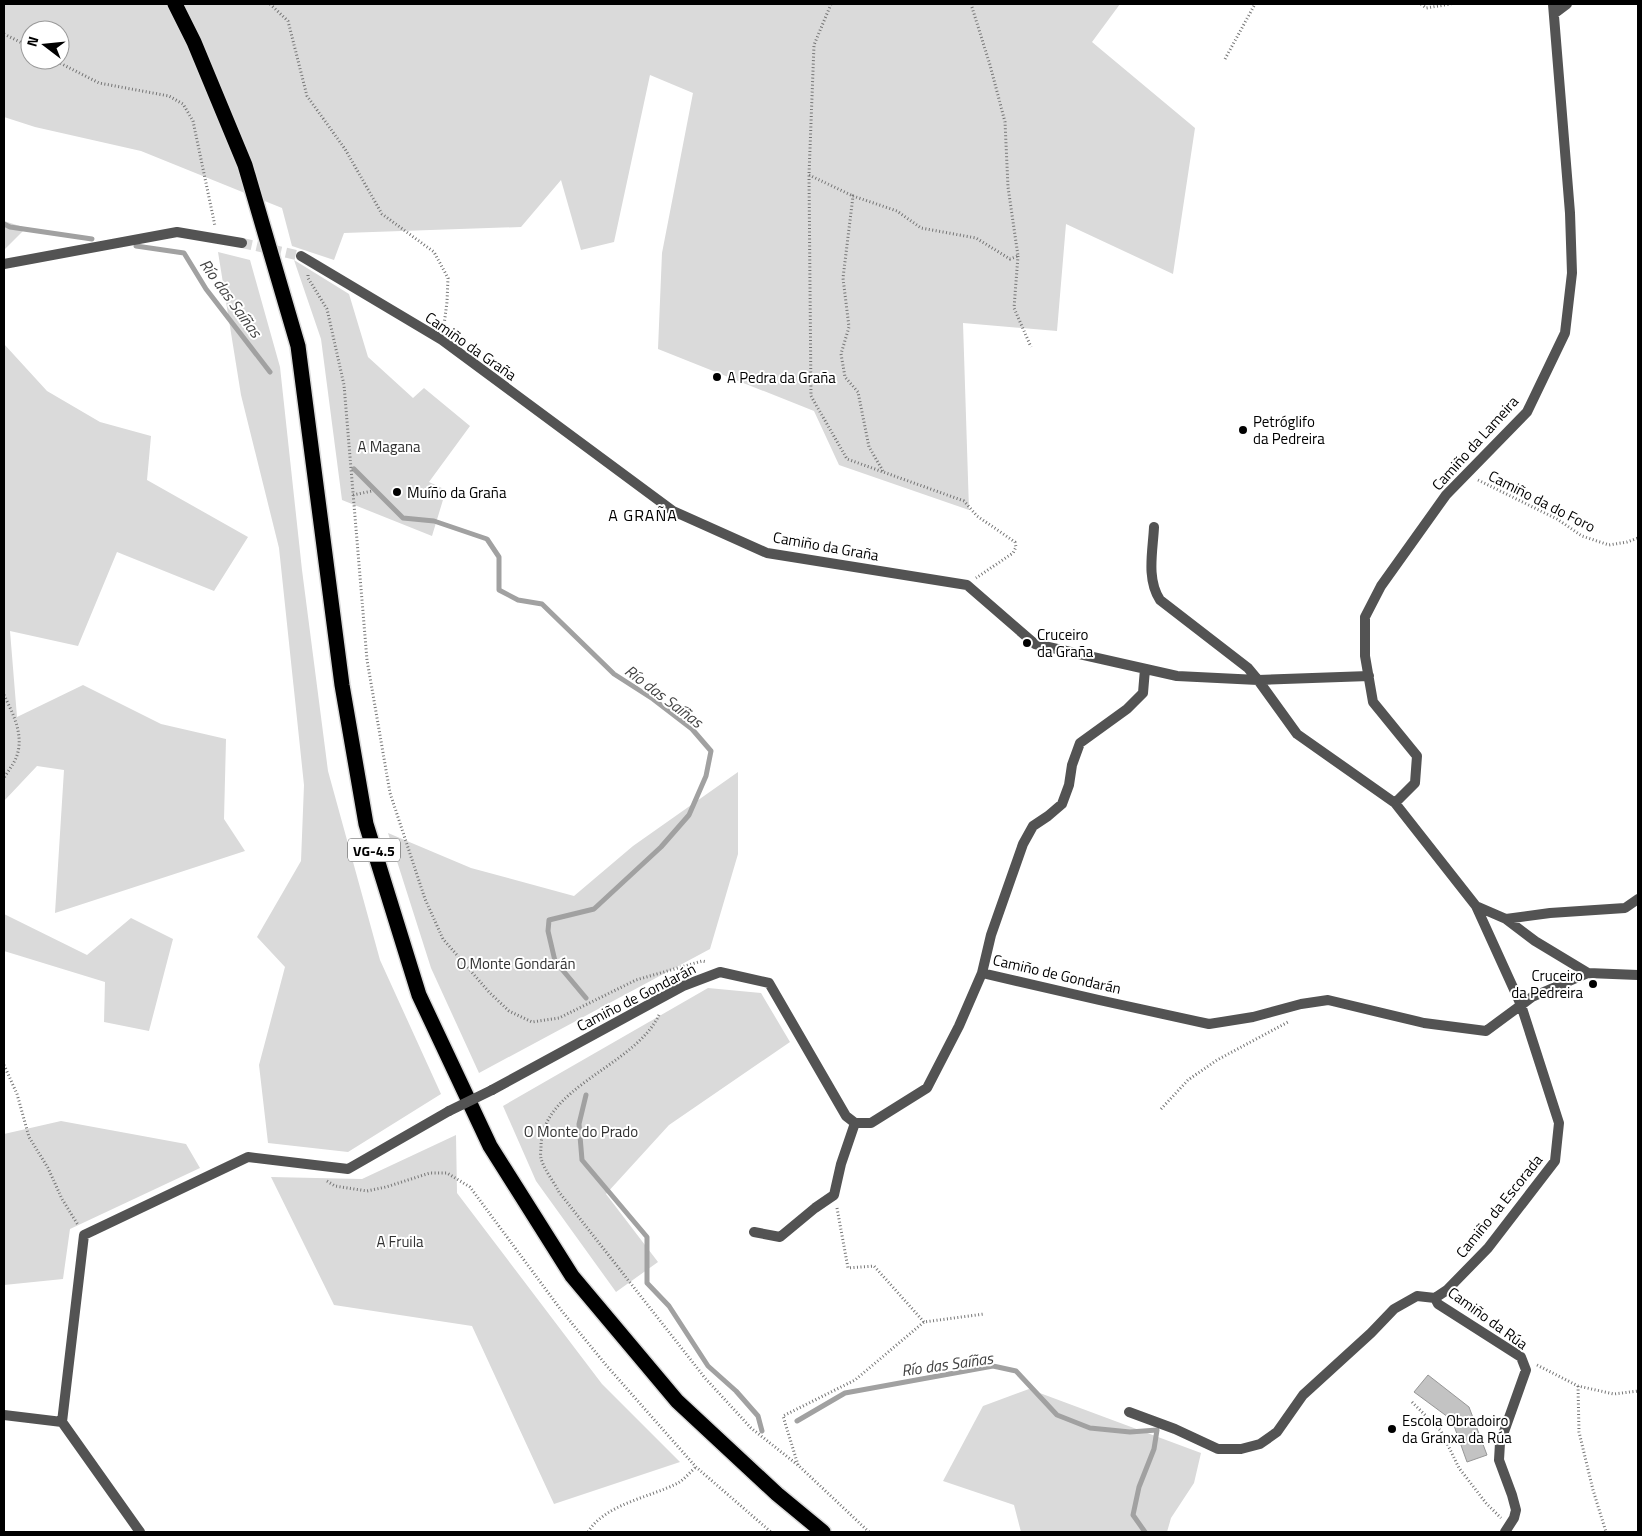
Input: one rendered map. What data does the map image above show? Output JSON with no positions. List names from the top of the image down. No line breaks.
{"streets":{"highway":["VG-4.5"],"street":["Camiño da Graña","Camiño da Lameira","Camiño de Gondarán","Camiño da Escorada","Camiño da Rúa"],"path":["Camiño da do Foro"]},"crossings":[["Camiño da Lameira","Camiño da do Foro"],["Camiño de Gondarán","Camiño da Escorada"],["Camiño da Escorada","Camiño da Rúa"]],"districts":["A GRAÑA"],"water":["Río das Saíñas"],"parks":["A Magana","O Monte Gondarán","O Monte do Prado","A Fruila"],"places":["A Pedra da Graña","Petróglifo da Pedreira","Muíño da Graña","Cruceiro da Graña","Cruceiro da Pedreira","Escola Obradoiro da Granxa da Rúa"],"north":"left"}
